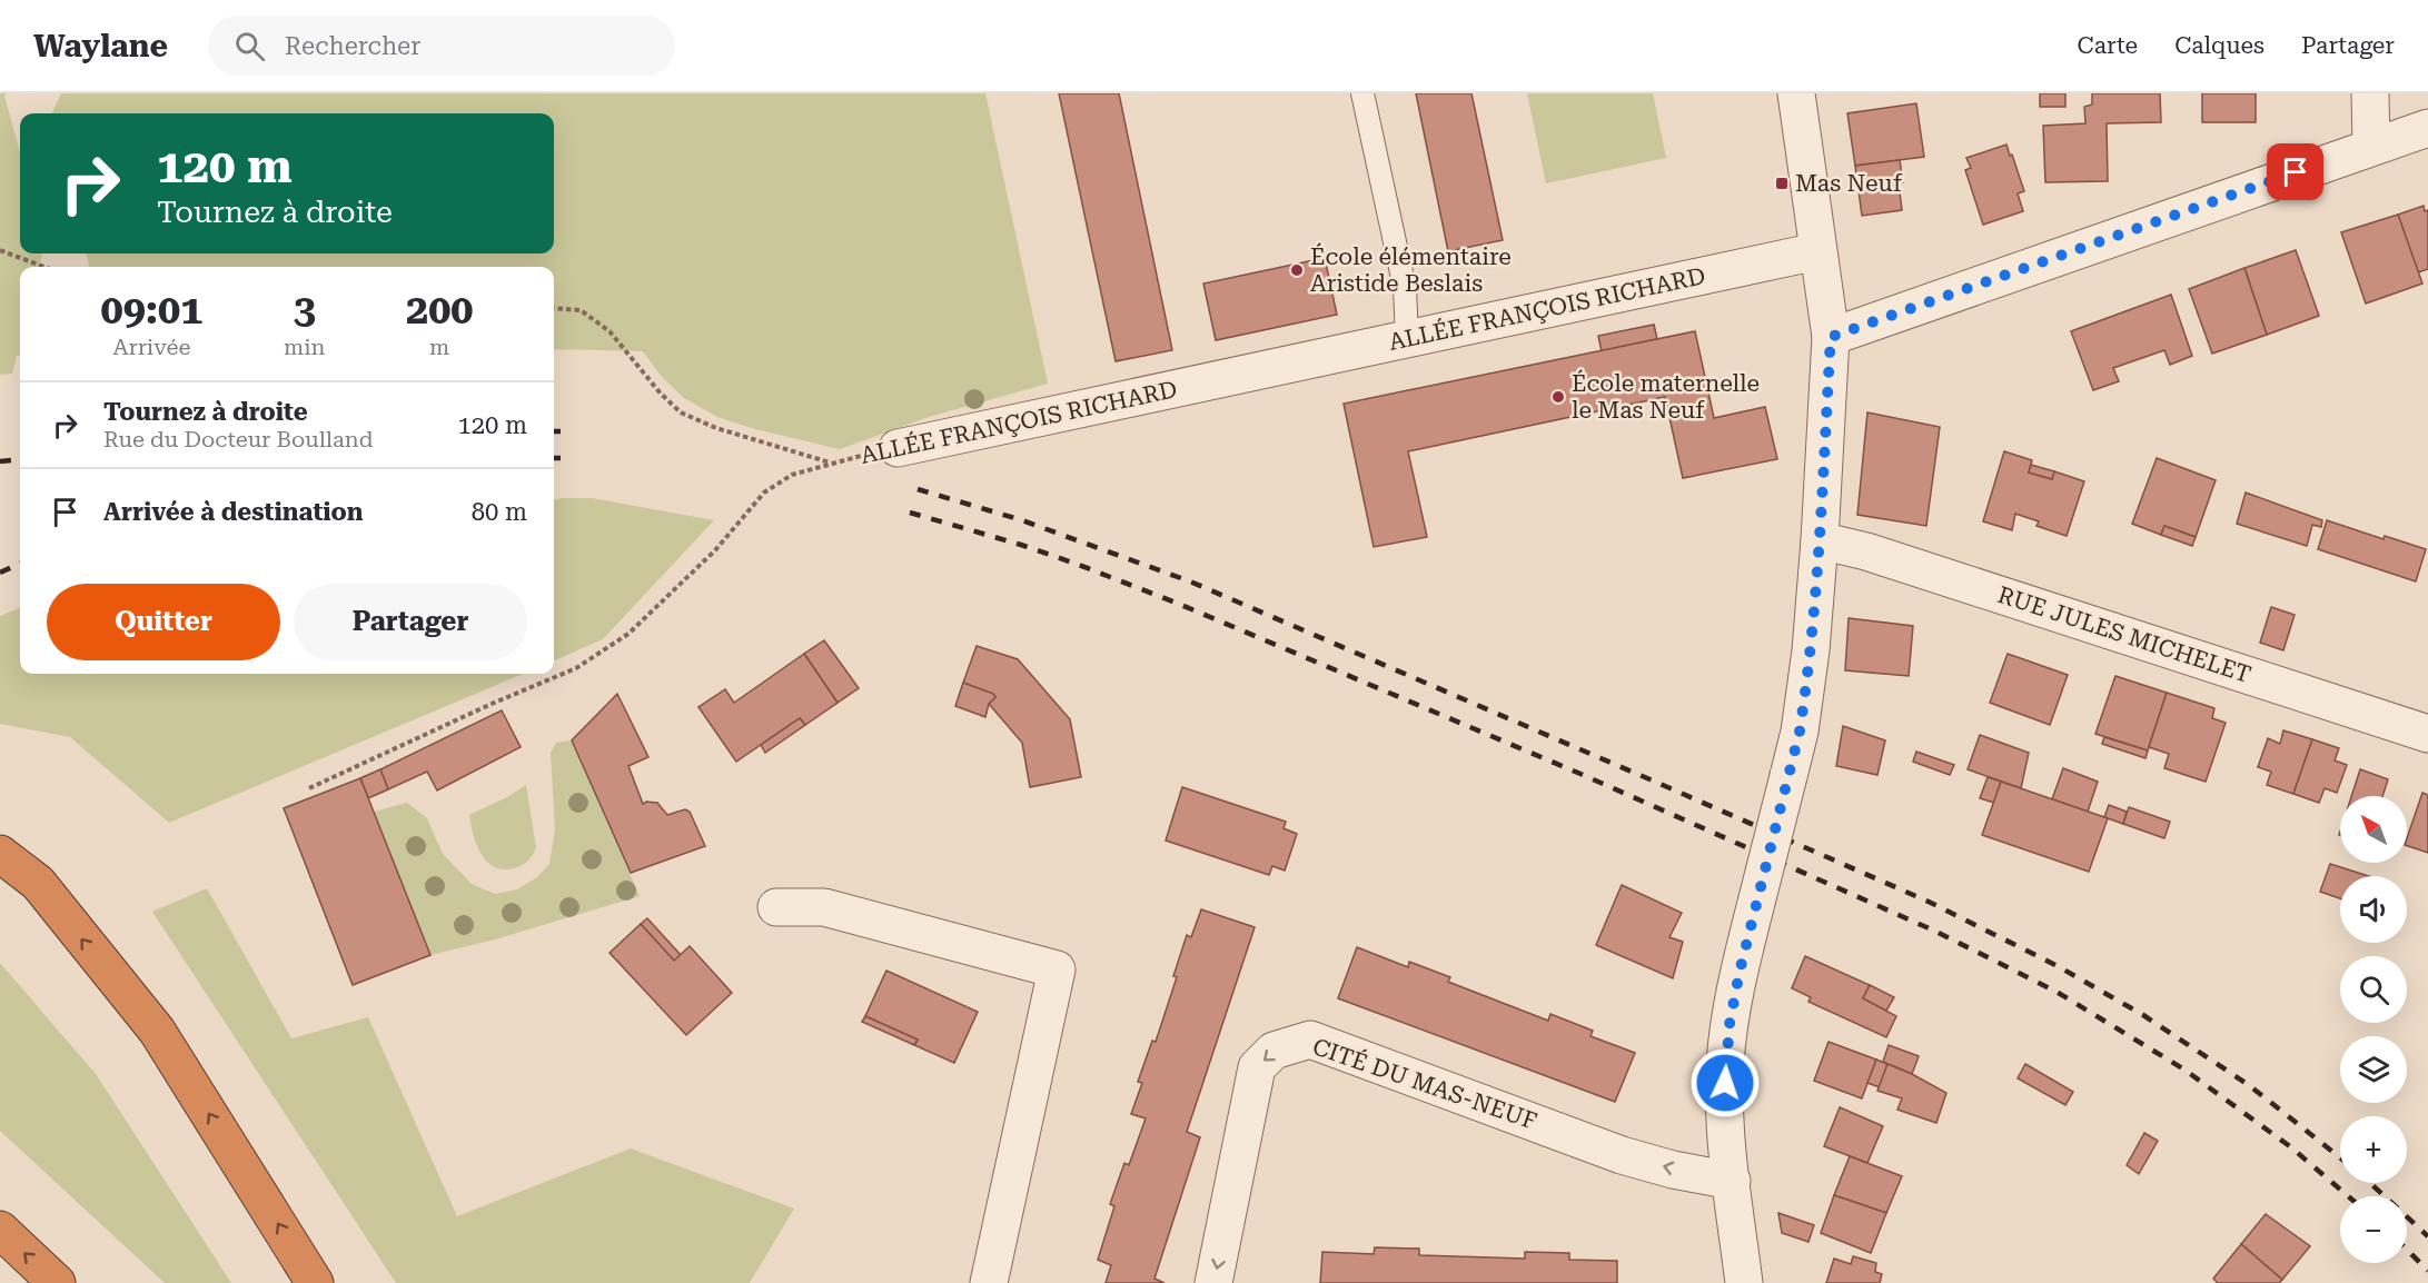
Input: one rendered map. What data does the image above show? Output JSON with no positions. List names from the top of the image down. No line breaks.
{"streets":{"street":["ALLÉE FRANÇOIS RICHARD","RUE JULES MICHELET","CITÉ DU MAS-NEUF"]},"places":{"transit":["Mas Neuf"],"other":["École élémentaire Aristide Beslais","École maternelle le Mas Neuf"]},"north":"top left","page":{"header":"Waylane","search":"Rechercher","nav":["Carte","Calques","Partager"],"turn":["120 m","Tournez à droite"],"eta":["09:01","Arrivée","3","min","200","m"],"list":[{"name":"Tournez à droite","note":"Rue du Docteur Boulland","value":"120 m"},{"name":"Arrivée à destination","value":"80 m"}],"buttons":["Quitter","Partager"],"map_buttons":["+","−"]}}
